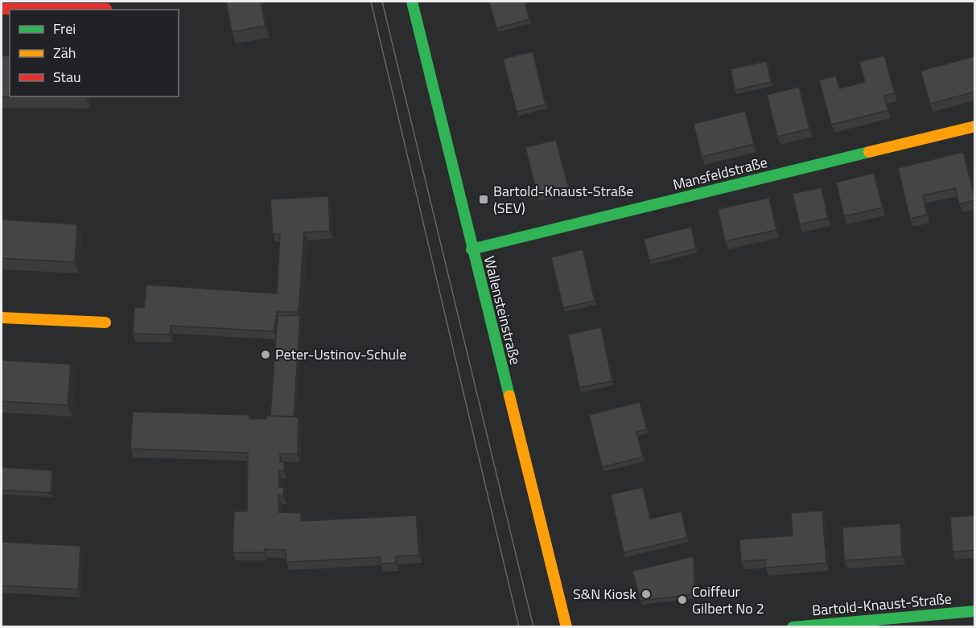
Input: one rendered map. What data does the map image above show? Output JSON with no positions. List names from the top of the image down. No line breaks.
{"streets":{"street":["Mansfeldstraße","Wallensteinstraße","Bartold-Knaust-Straße"]},"crossings":[["Mansfeldstraße","Wallensteinstraße"]],"places":{"transit":["Bartold-Knaust-Straße (SEV)"],"other":["Peter-Ustinov-Schule","S&N Kiosk","Coiffeur Gilbert No 2"]},"legend":["Frei","Zäh","Stau"]}
